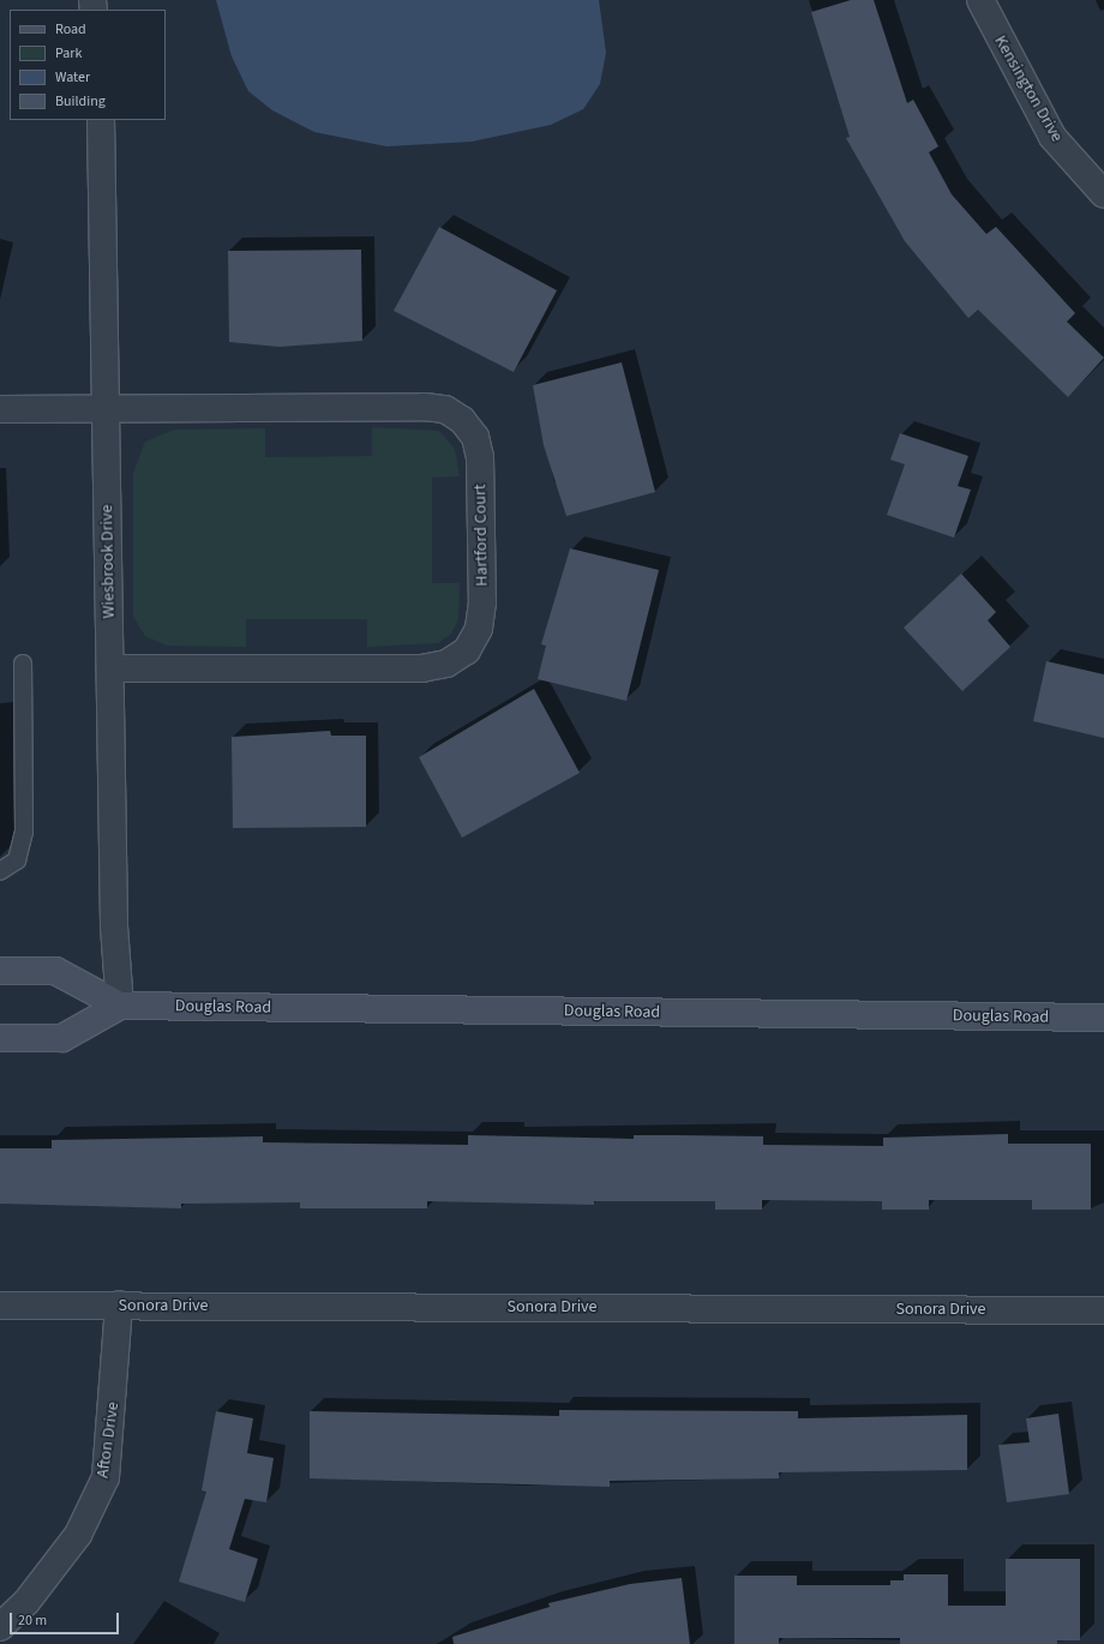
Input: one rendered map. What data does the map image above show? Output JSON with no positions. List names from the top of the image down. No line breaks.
{"streets":{"street":["Kensington Drive","Hartford Court","Wiesbrook Drive","Douglas Road","Sonora Drive","Afton Drive"]},"crossings":[["Hartford Court","Wiesbrook Drive"],["Wiesbrook Drive","Douglas Road"],["Sonora Drive","Afton Drive"]],"legend":["Road","Park","Water","Building"],"scale_bar":"20 m"}
